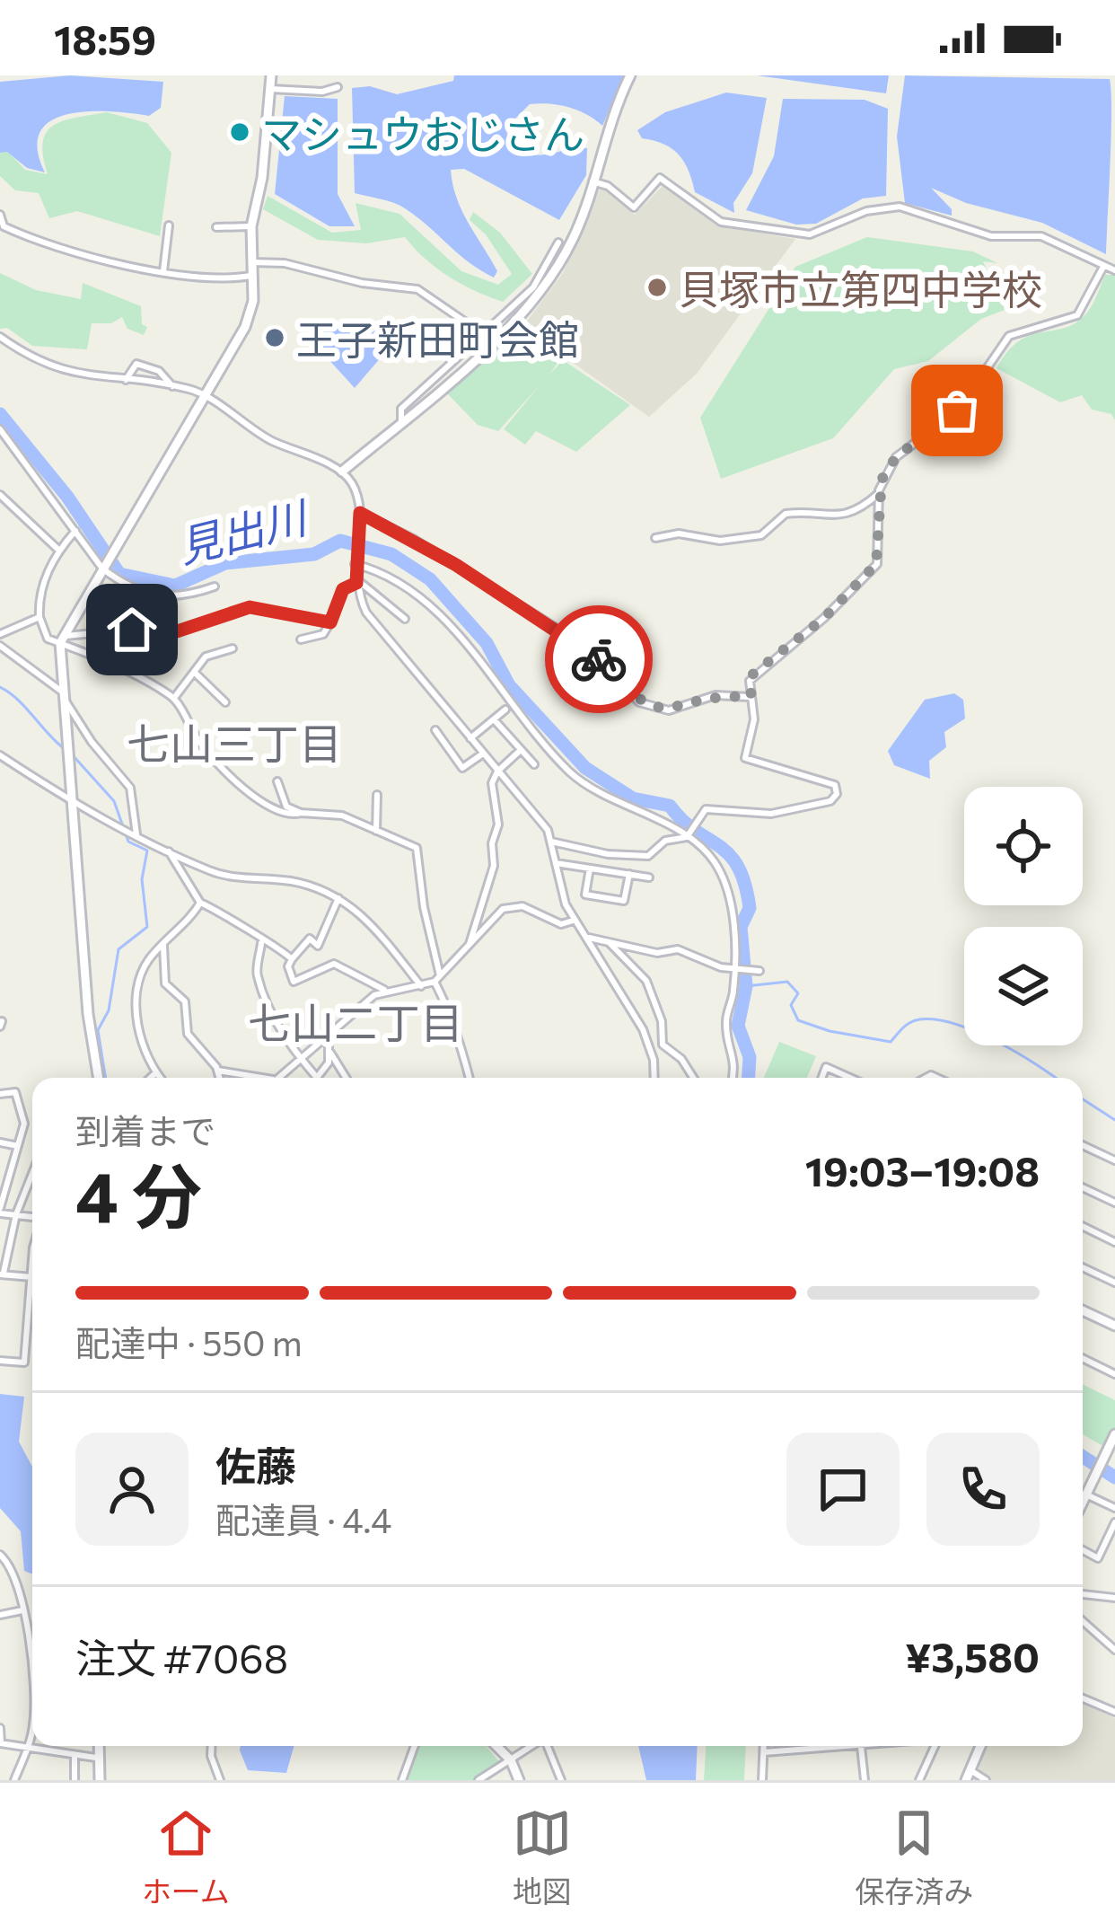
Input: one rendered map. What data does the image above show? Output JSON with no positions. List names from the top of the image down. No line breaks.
{"districts":["七山三丁目","七山二丁目"],"water":["見出川"],"places":["マシュウおじさん","貝塚市立第四中学校","王子新田町会館"],"page":{"status":"18:59","heading":["4 分","到着まで","19:03–19:08"],"panel":["佐藤","配達員 · 4.4","注文 #7068","¥3,580"],"bar":"配達中 · 550 m","tabs":["ホーム","地図","保存済み"]}}
